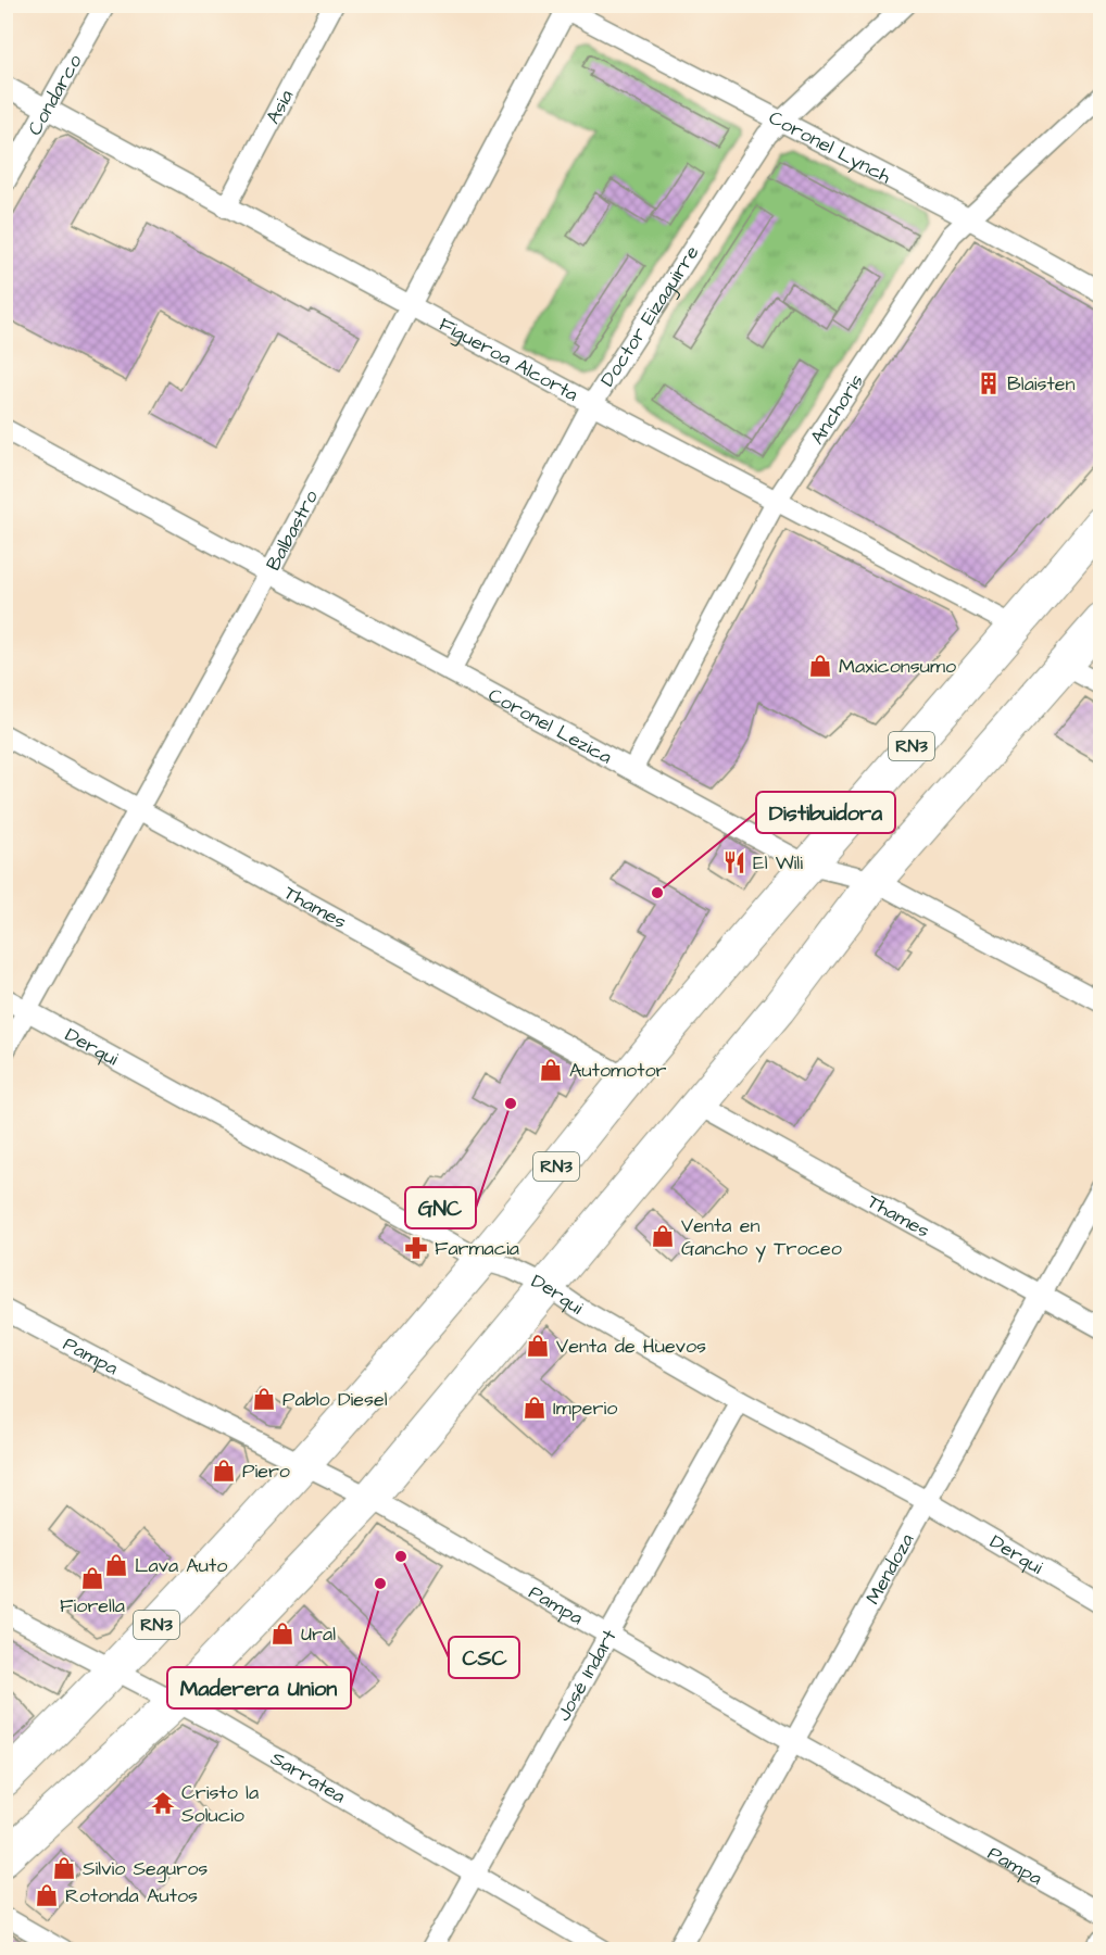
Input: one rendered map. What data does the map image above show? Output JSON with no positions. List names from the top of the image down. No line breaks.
{"streets":{"highway":["RN3"],"street":["Condarco","Asia","Coronel Lynch","Doctor Eizaguirre","Figueroa Alcorta","Anchoris","Balbastro","Coronel Lezica","Thames","Derqui","Pampa","Mendoza","José Indart","Sarratea"]},"crossings":[["Condarco","Figueroa Alcorta"],["Asia","Figueroa Alcorta"],["Coronel Lynch","Doctor Eizaguirre"],["Coronel Lynch","Anchoris"],["Coronel Lynch","Balbastro"],["Doctor Eizaguirre","Figueroa Alcorta"],["Doctor Eizaguirre","Coronel Lezica"],["Figueroa Alcorta","Anchoris"],["Figueroa Alcorta","Balbastro"],["Figueroa Alcorta","RN3"],["Anchoris","Coronel Lezica"],["Balbastro","Coronel Lezica"],["Balbastro","Thames"],["Balbastro","Derqui"],["Coronel Lezica","RN3"],["RN3","Thames"],["RN3","Derqui"],["RN3","Pampa"],["RN3","Sarratea"],["Thames","Mendoza"],["Derqui","Mendoza"],["Derqui","José Indart"],["Pampa","Mendoza"],["Pampa","José Indart"],["José Indart","Sarratea"]],"places":{"building":["Blaisten"],"shop":["Maxiconsumo","Automotor","Venta en Gancho y Troceo","Venta de Huevos","Pablo Diesel","Imperio","Piero","Lava Auto","Fiorella","Ural","Silvio Seguros","Rotonda Autos"],"restaurant":["El Wili"],"other":["Distibuidora","GNC","CSC","Maderera Union"],"pharmacy":["Farmacia"],"temple":["Cristo la Solucio"]}}
